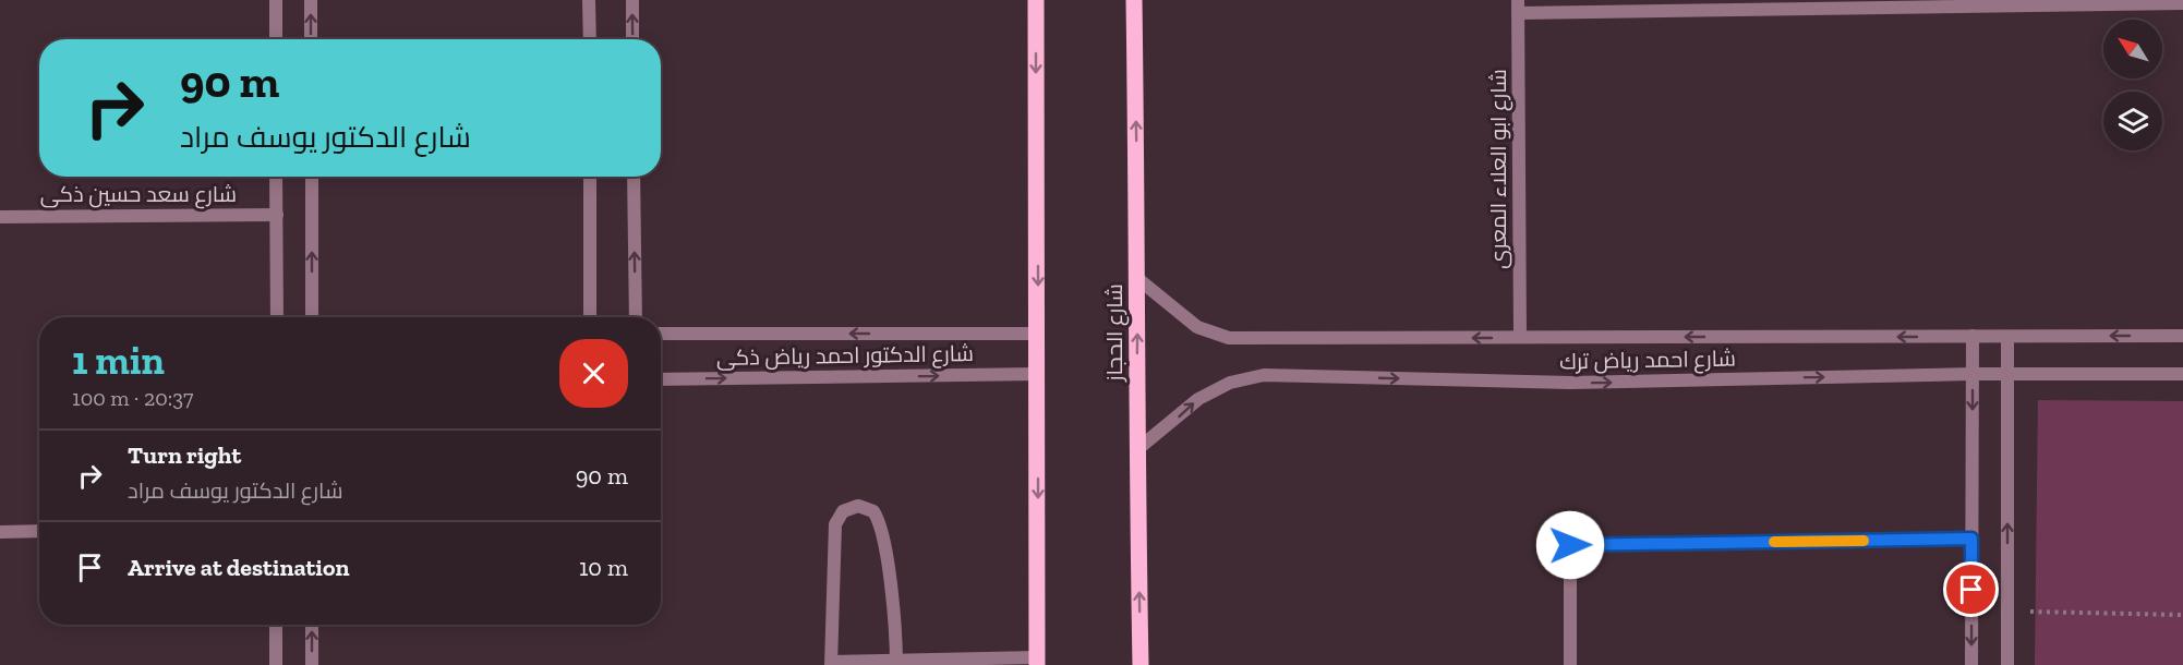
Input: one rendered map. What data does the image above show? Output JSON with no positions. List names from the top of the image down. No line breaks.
{"streets":{"main road":["شارع الحجاز"],"street":["شارع ابو العلاء المعرى","شارع سعد حسين ذكى","شارع الدكتور احمد رياض ذكى","شارع احمد رياض ترك"]},"crossings":[["شارع ابو العلاء المعرى","شارع احمد رياض ترك"],["شارع الحجاز","شارع احمد رياض ترك"]],"north":"top left","page":{"turn":["90 m","شارع الدكتور يوسف مراد"],"heading":["1 min","100 m · 20:37"],"list":[{"name":"Turn right","note":"شارع الدكتور يوسف مراد","value":"90 m"},{"name":"Arrive at destination","value":"10 m"}]}}
